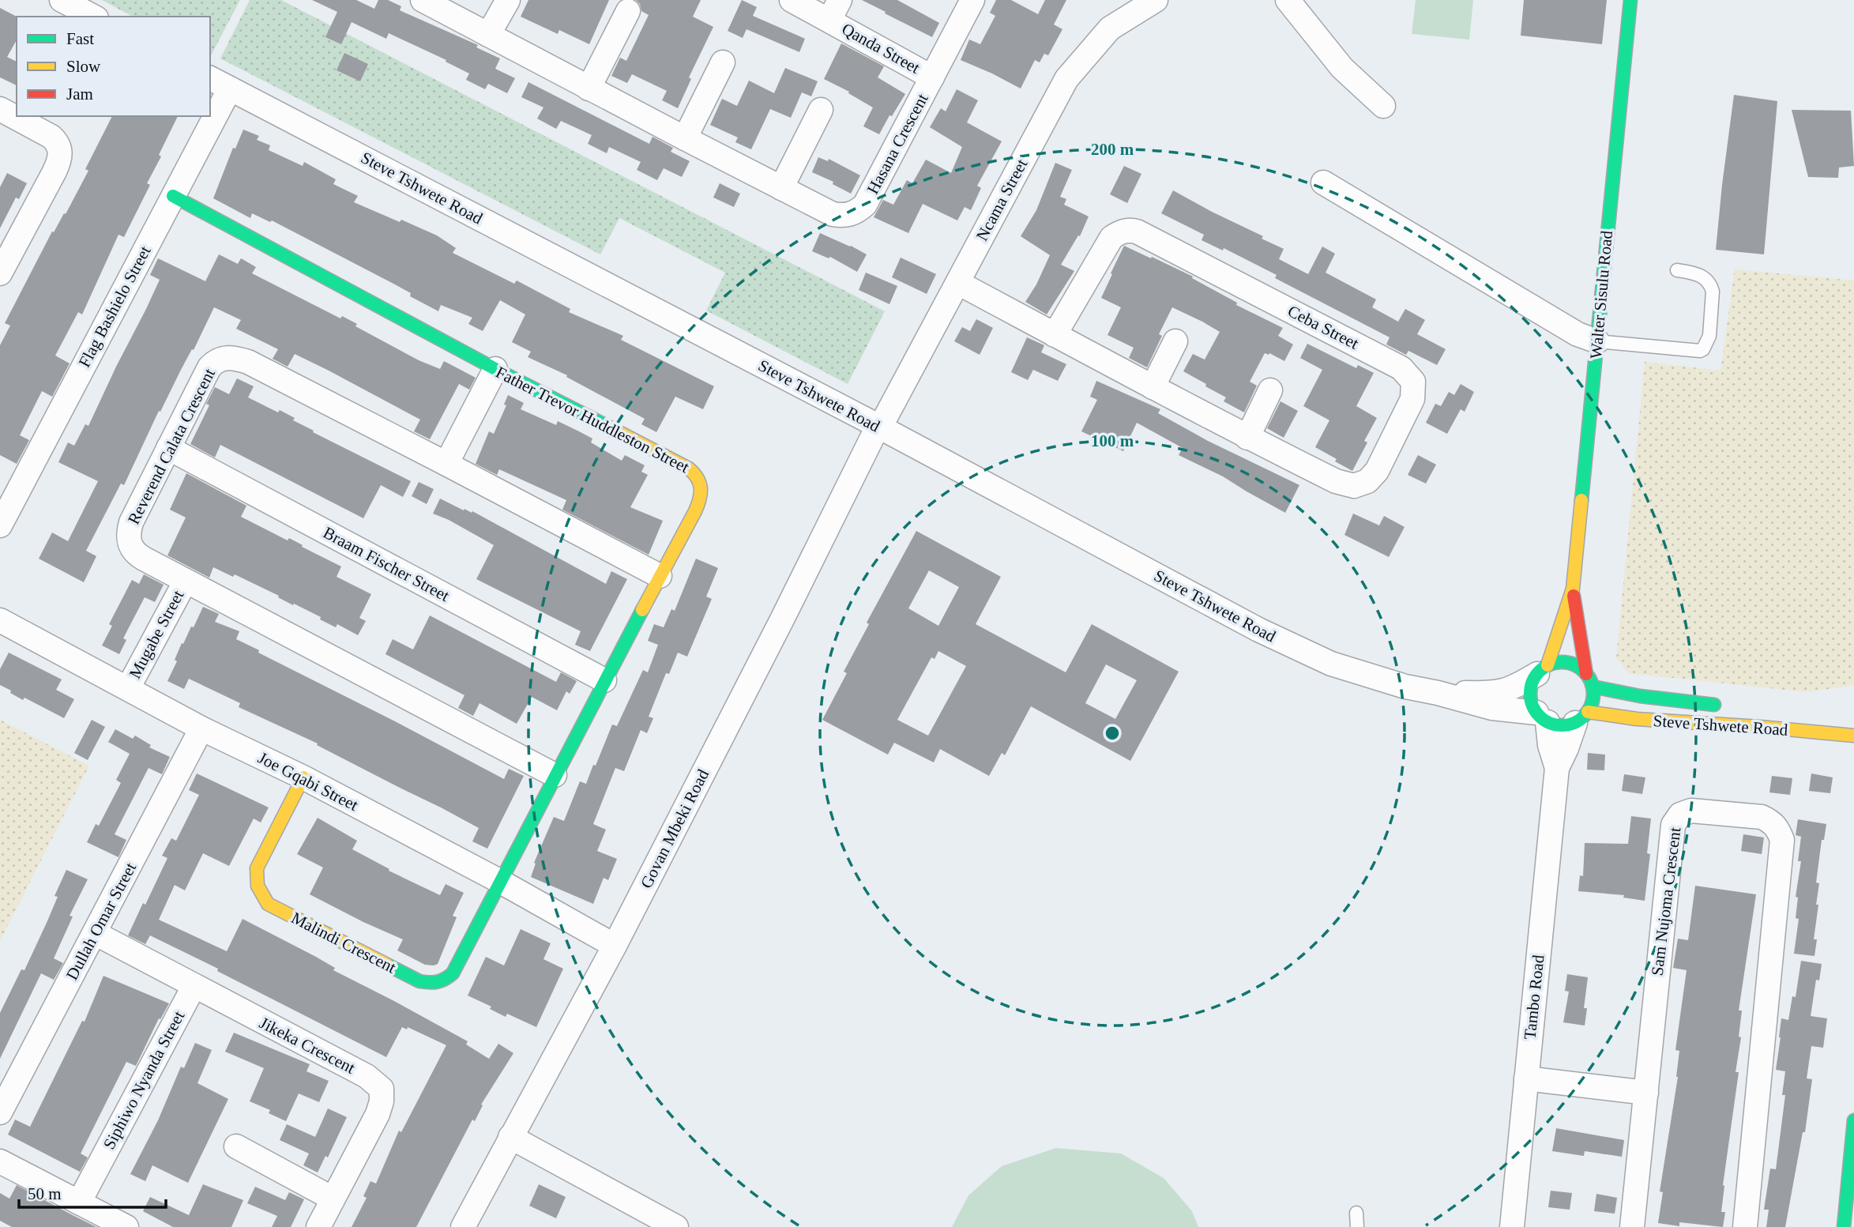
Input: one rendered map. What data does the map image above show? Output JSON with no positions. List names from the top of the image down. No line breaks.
{"streets":{"street":["Qanda Street","Hasana Crescent","Steve Tshwete Road","Ncama Street","Walter Sisulu Road","Flag Bashielo Street","Ceba Street","Father Trevor Huddleston Street","Reverend Calata Crescent","Braam Fischer Street","Mugabe Street","Joe Gqabi Street","Govan Mbeki Road","Sam Nujoma Crescent","Dullah Omar Street","Malindi Crescent","Tambo Road","Jikeka Crescent","Siphiwo Nyanda Street"]},"crossings":[["Qanda Street","Hasana Crescent"],["Steve Tshwete Road","Ncama Street"],["Steve Tshwete Road","Walter Sisulu Road"],["Steve Tshwete Road","Flag Bashielo Street"],["Steve Tshwete Road","Govan Mbeki Road"],["Steve Tshwete Road","Tambo Road"],["Ncama Street","Ceba Street"],["Ncama Street","Govan Mbeki Road"],["Walter Sisulu Road","Tambo Road"],["Flag Bashielo Street","Father Trevor Huddleston Street"],["Father Trevor Huddleston Street","Reverend Calata Crescent"],["Father Trevor Huddleston Street","Braam Fischer Street"],["Father Trevor Huddleston Street","Joe Gqabi Street"],["Father Trevor Huddleston Street","Malindi Crescent"],["Reverend Calata Crescent","Braam Fischer Street"],["Reverend Calata Crescent","Mugabe Street"],["Mugabe Street","Joe Gqabi Street"],["Joe Gqabi Street","Govan Mbeki Road"],["Joe Gqabi Street","Dullah Omar Street"],["Joe Gqabi Street","Malindi Crescent"],["Dullah Omar Street","Jikeka Crescent"],["Jikeka Crescent","Siphiwo Nyanda Street"]],"legend":["Fast","Slow","Jam"],"scale_bar":"50 m","rings":["200 m","100 m"]}
